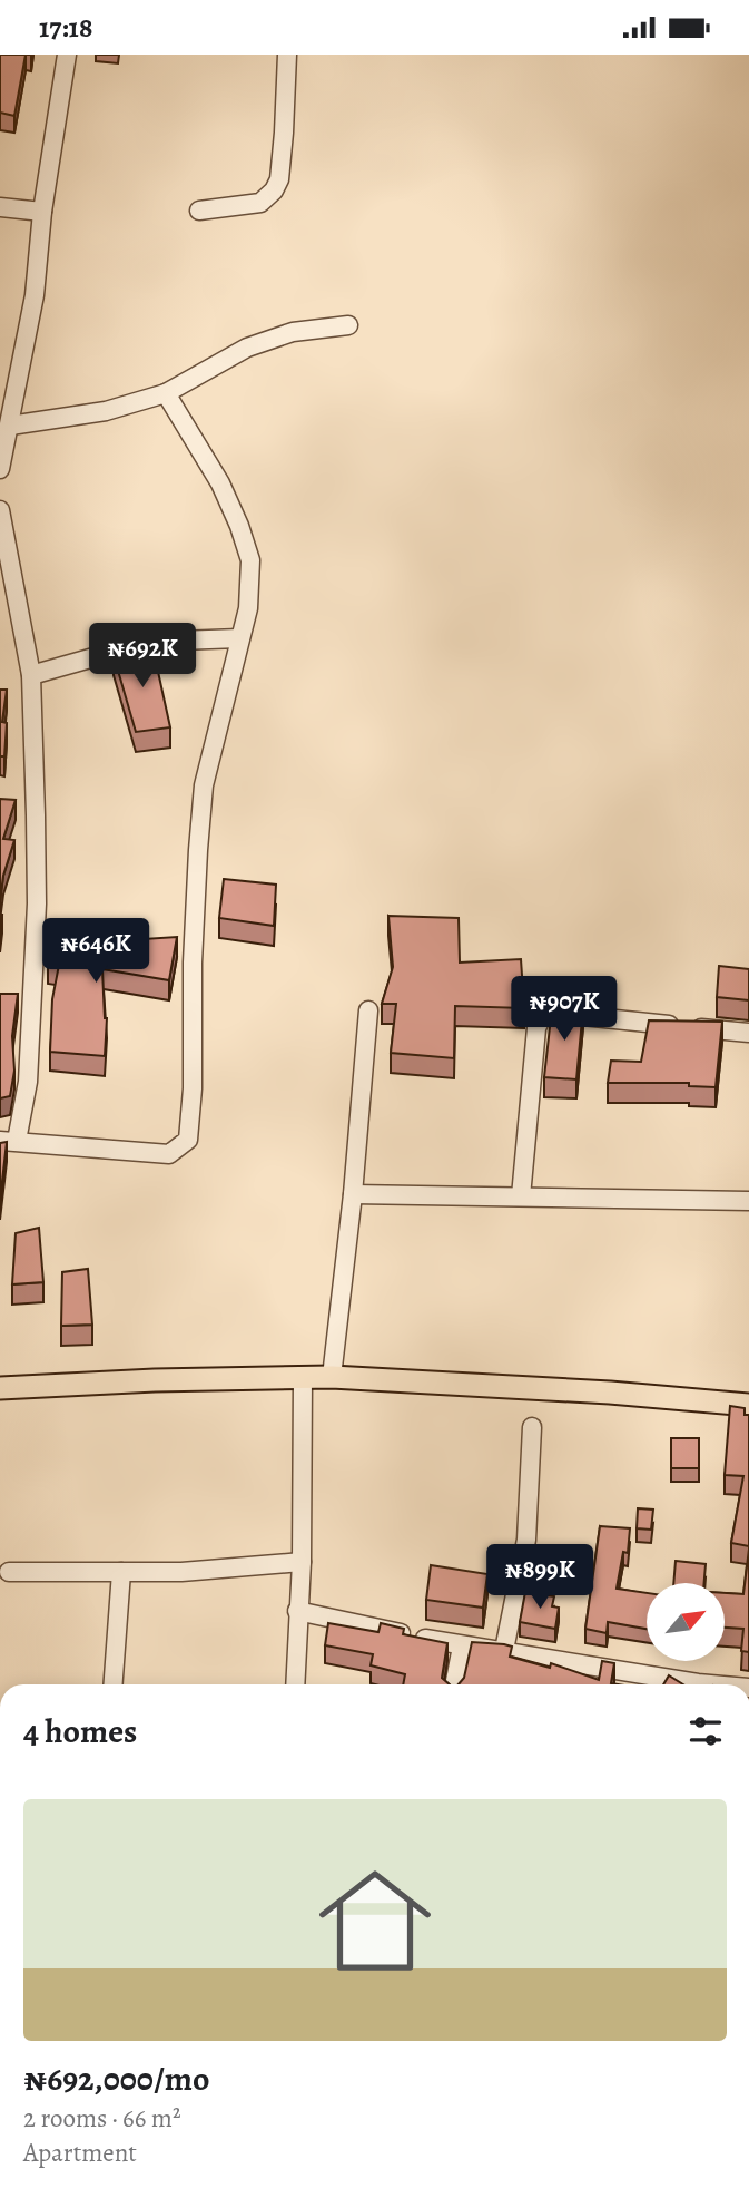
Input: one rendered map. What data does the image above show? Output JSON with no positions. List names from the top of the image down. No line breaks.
{"north":"top right","page":{"status":"17:18","price":["₦692K","₦646K","₦907K","₦899K"],"heading":"4 homes","list":[{"name":"₦692,000/mo","note":"2 rooms · 66 m² · Apartment"}]}}
